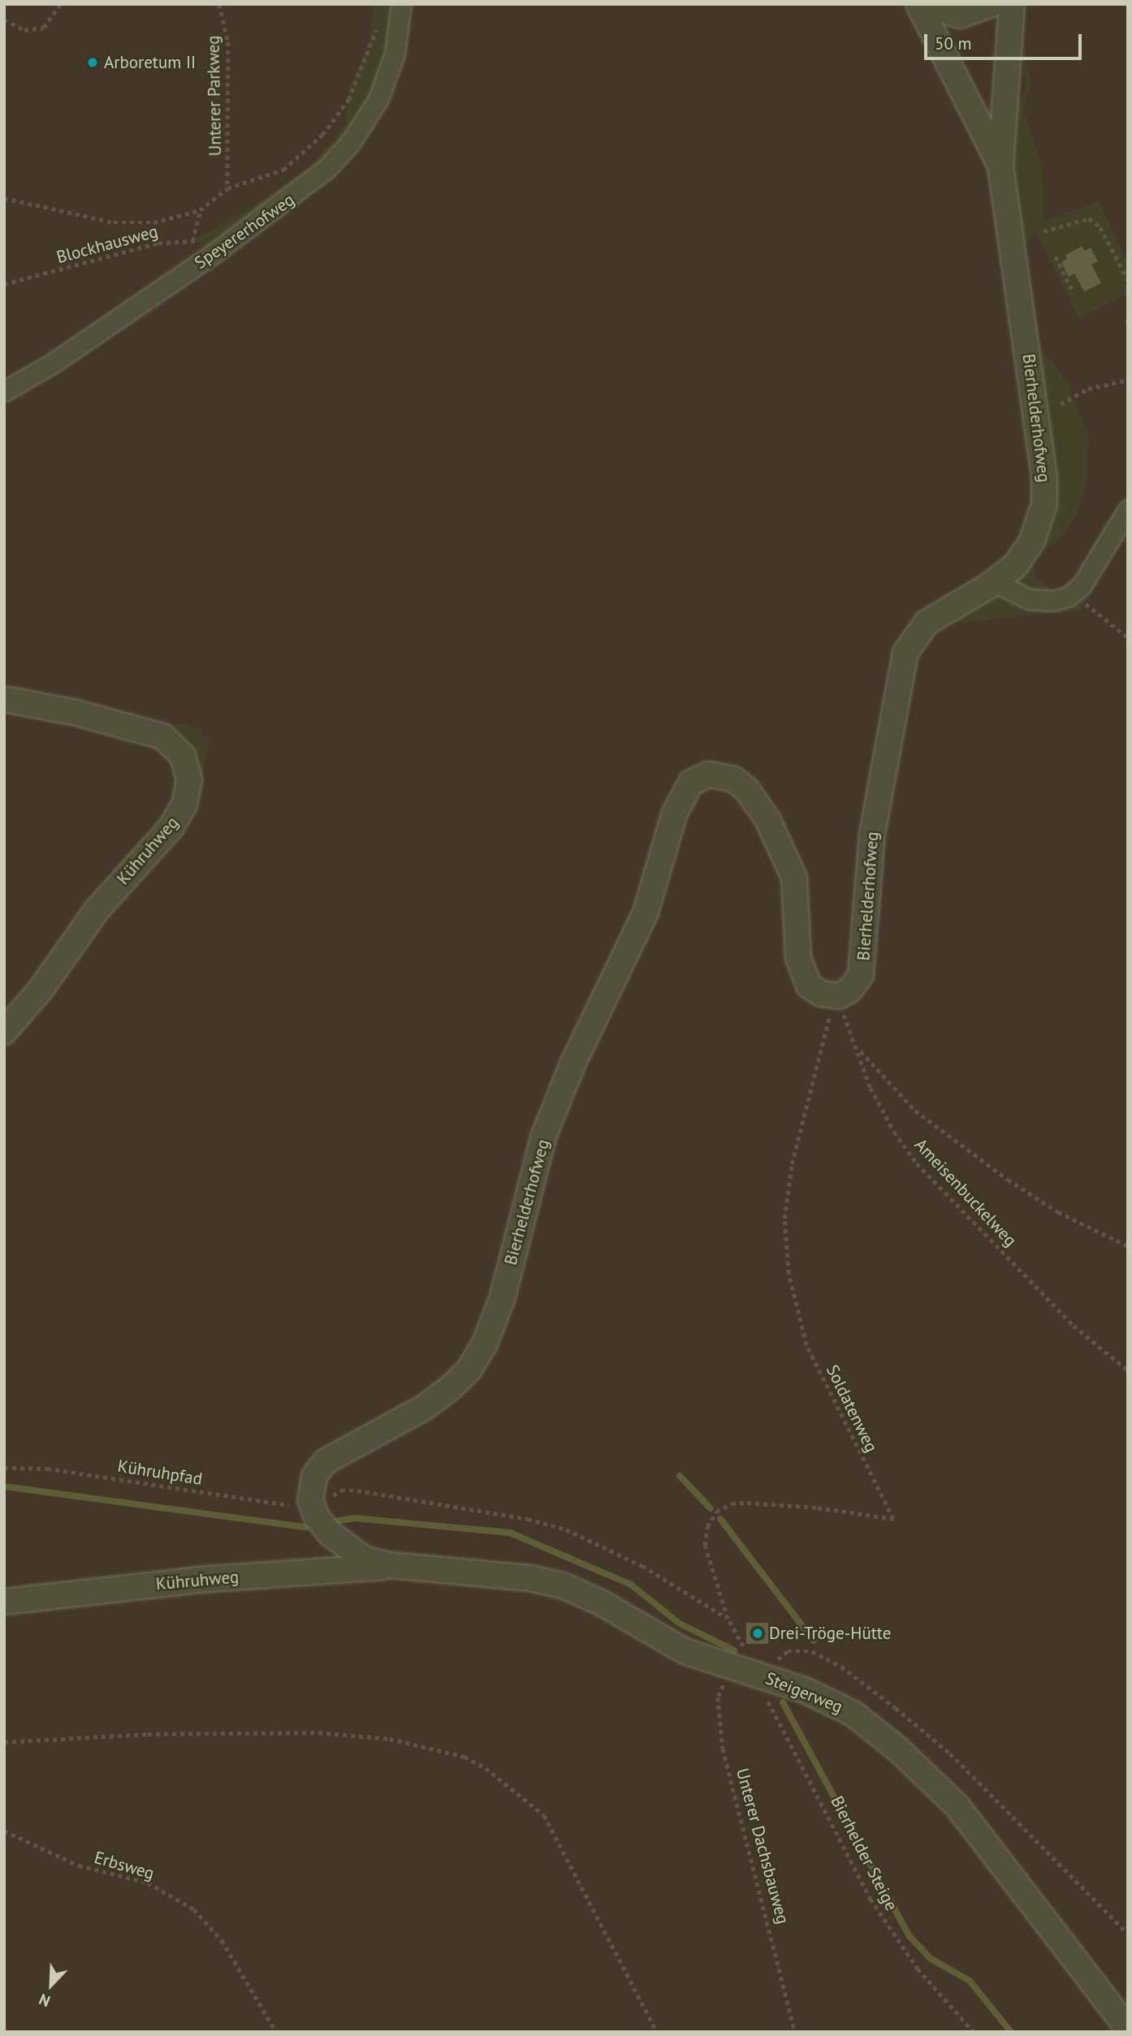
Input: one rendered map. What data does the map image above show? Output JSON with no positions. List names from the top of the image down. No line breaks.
{"streets":{"street":["Speyererhofweg","Bierhelderhofweg","Kühruhweg","Steigerweg"],"path":["Unterer Parkweg","Blockhausweg","Ameisenbuckelweg","Soldatenweg","Kühruhpfad","Unterer Dachsbauweg","Bierhelder Steige","Erbsweg"]},"crossings":[["Bierhelderhofweg","Ameisenbuckelweg"],["Bierhelderhofweg","Soldatenweg"],["Bierhelderhofweg","Kühruhpfad"],["Kühruhweg","Steigerweg"],["Soldatenweg","Kühruhpfad"],["Steigerweg","Unterer Dachsbauweg"],["Steigerweg","Bierhelder Steige"],["Unterer Dachsbauweg","Bierhelder Steige"]],"places":["Arboretum II","Drei-Tröge-Hütte"],"scale_bar":"50 m","north":"bottom left"}
